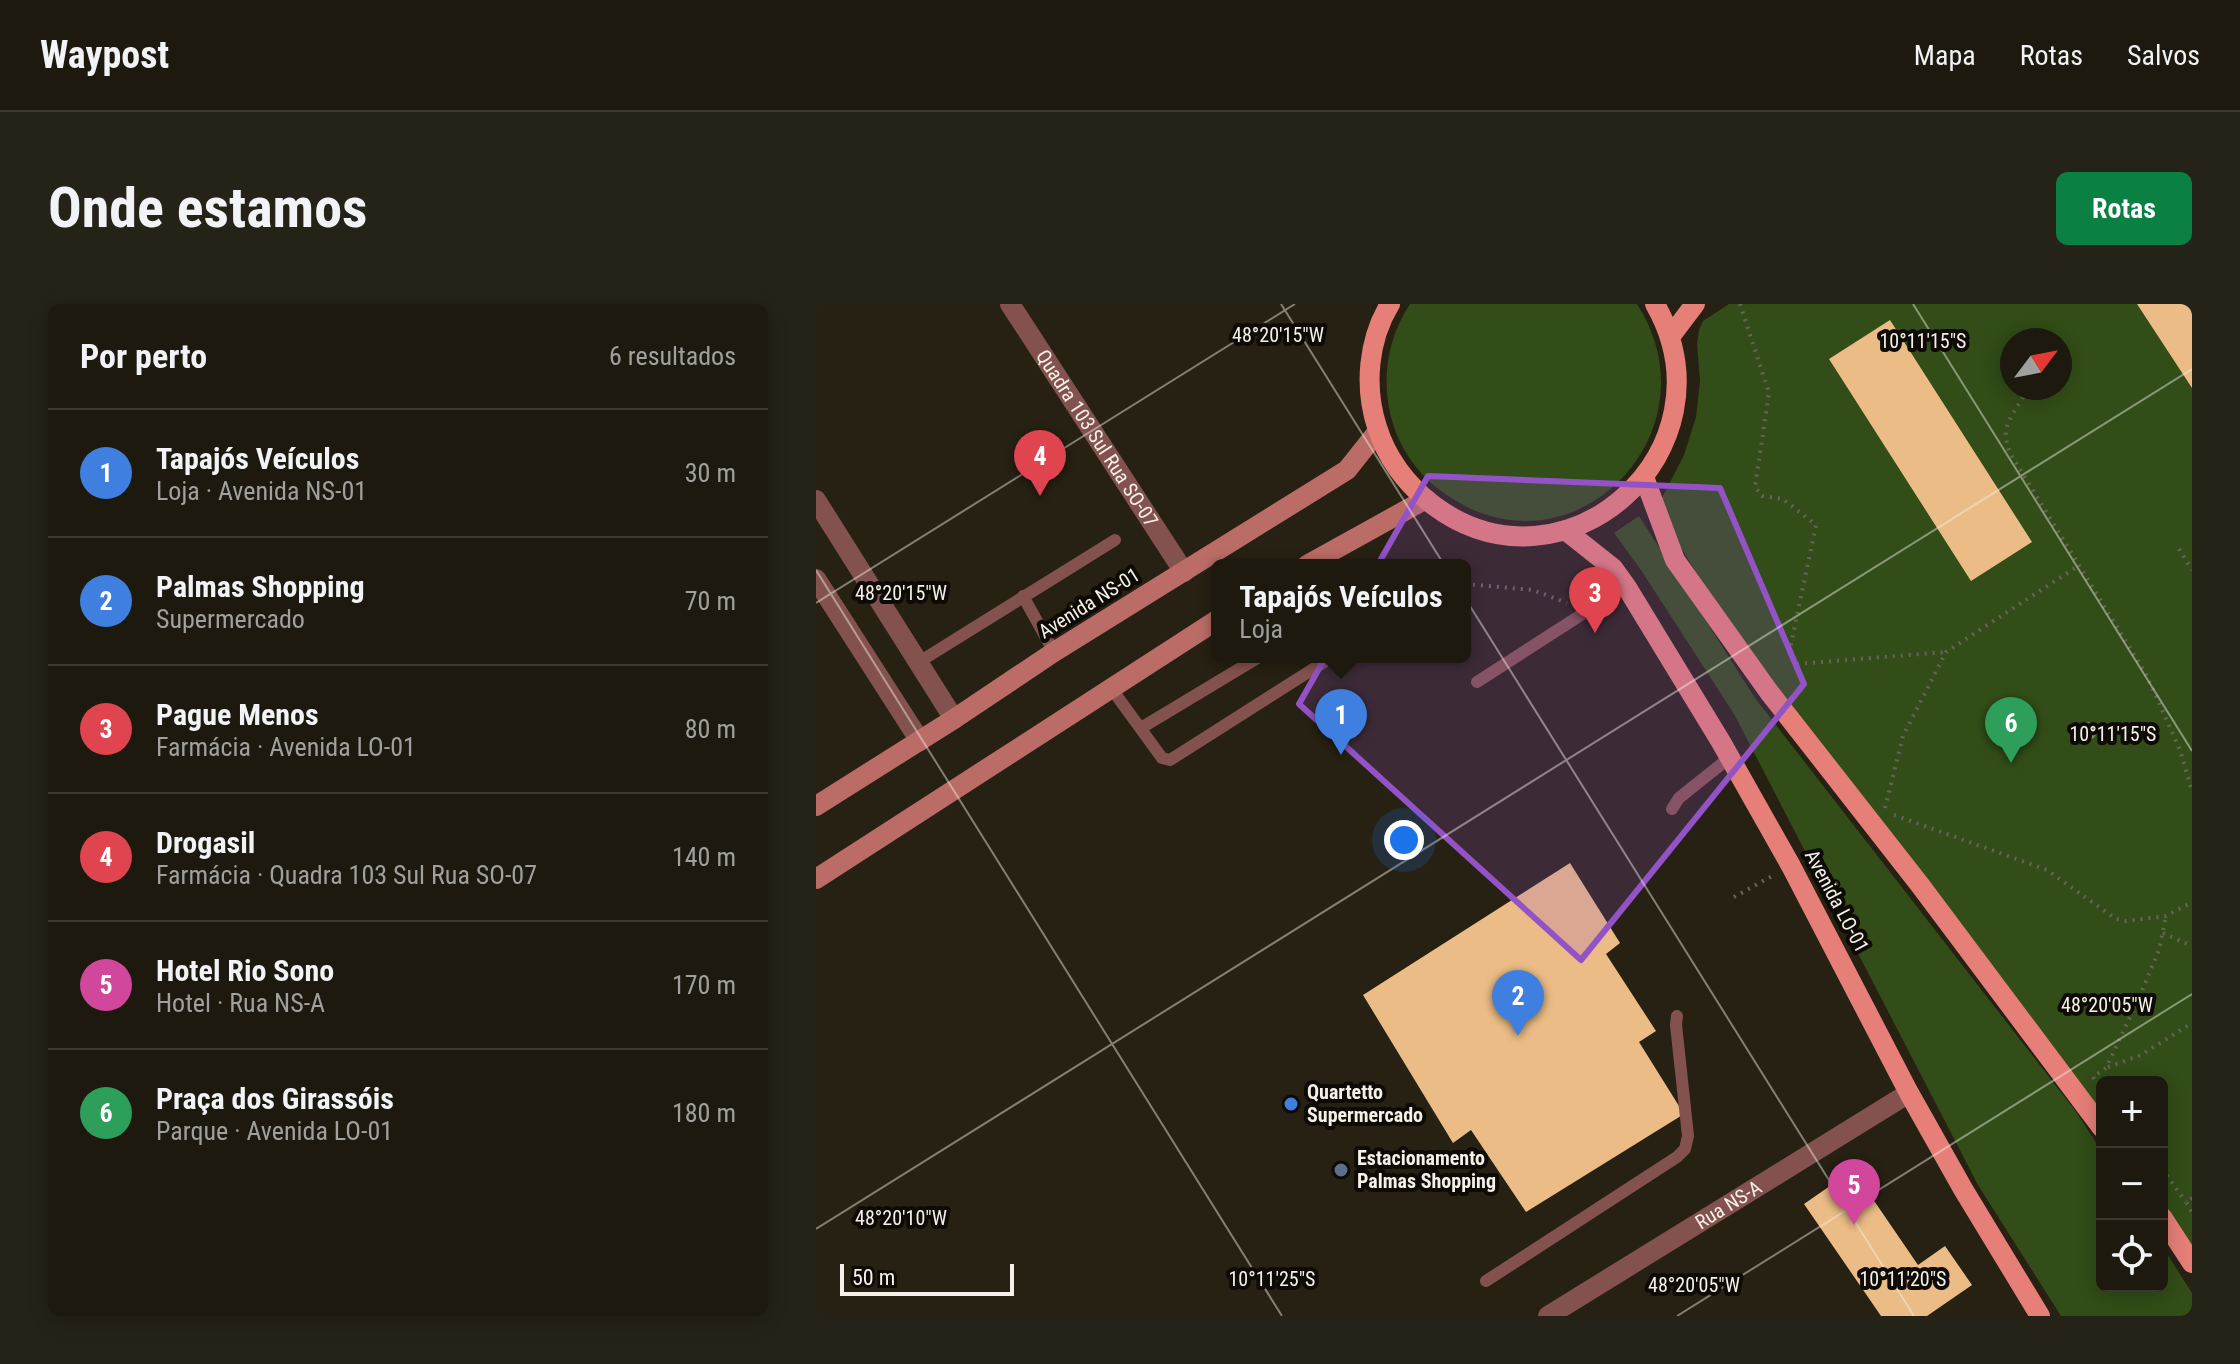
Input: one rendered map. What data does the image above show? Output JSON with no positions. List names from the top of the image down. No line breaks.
{"streets":{"main road":["Avenida LO-01"],"street":["Quadra 103 Sul Rua SO-07","Avenida NS-01","Rua NS-A"]},"crossings":[["Quadra 103 Sul Rua SO-07","Avenida NS-01"],["Avenida LO-01","Rua NS-A"]],"places":["Quartetto Supermercado","Estacionamento Palmas Shopping"],"scale_bar":"50 m","north":"top right","page":{"header":"Waypost","nav":["Mapa","Rotas","Salvos"],"buttons":"Rotas","title":"Onde estamos","heading":["Por perto","6 resultados"],"list":[{"mark":"1","name":"Tapajós Veículos","note":"Loja · Avenida NS-01","value":"30 m"},{"mark":"2","name":"Palmas Shopping","note":"Supermercado","value":"70 m"},{"mark":"3","name":"Pague Menos","note":"Farmácia · Avenida LO-01","value":"80 m"},{"mark":"4","name":"Drogasil","note":"Farmácia · Quadra 103 Sul Rua SO-07","value":"140 m"},{"mark":"5","name":"Hotel Rio Sono","note":"Hotel · Rua NS-A","value":"170 m"},{"mark":"6","name":"Praça dos Girassóis","note":"Parque · Avenida LO-01","value":"180 m"}],"pins":["4","3","1","6","2","5"],"popup":["Tapajós Veículos","Loja"],"map_buttons":["+","−"],"scale":"50 m"},"coordinates":["48°20'15\"W","10°11'15\"S","48°20'05\"W","48°20'10\"W","10°11'25\"S","10°11'20\"S"]}
